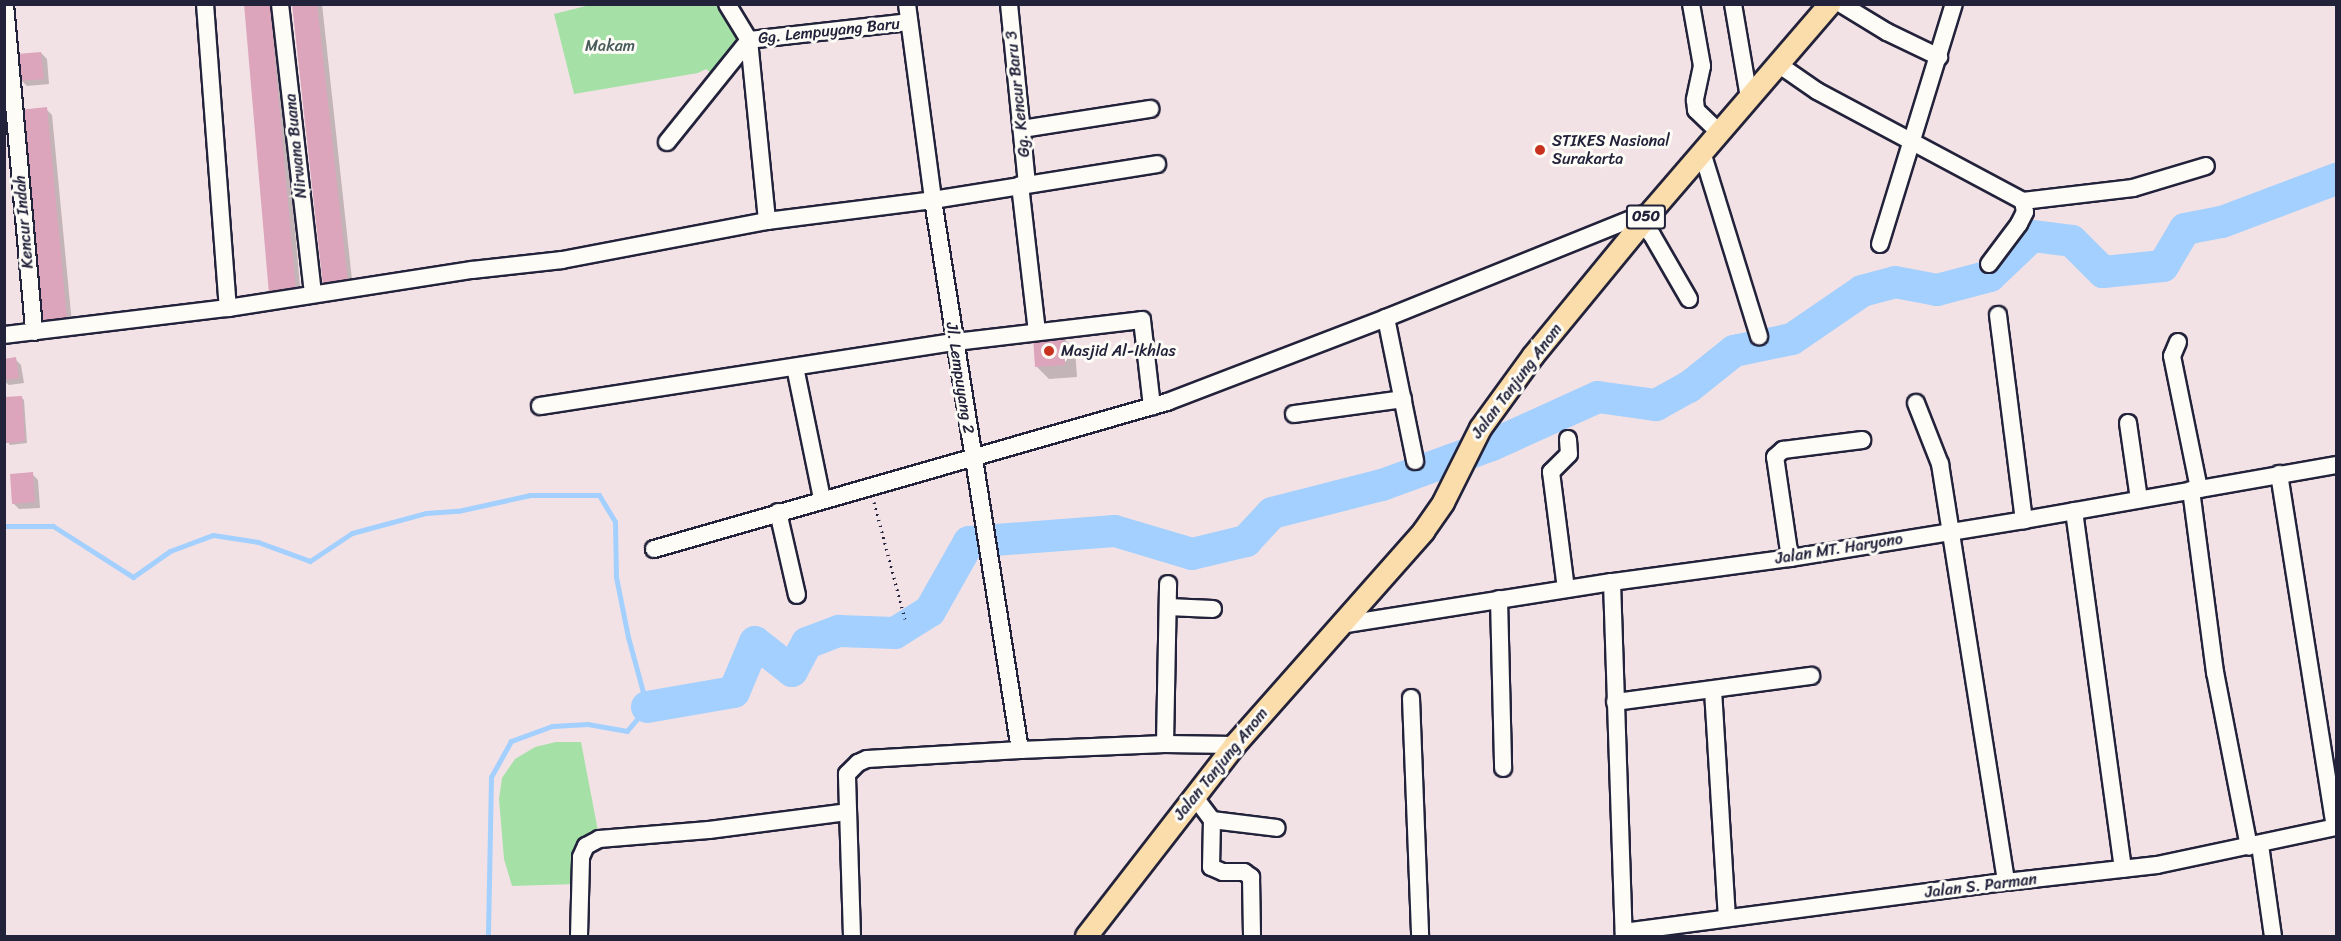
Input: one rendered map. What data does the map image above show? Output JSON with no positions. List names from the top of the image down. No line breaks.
{"streets":{"main road":["050","Jalan Tanjung Anom"],"street":["Gg. Lempuyang Baru","Gg. Kencur Baru 3","Nirwana Buana","Kencur Indah","Jl. Lempuyang 2","Jalan MT. Haryono","Jalan S. Parman"]},"crossings":[["Gg. Lempuyang Baru","Jl. Lempuyang 2"],["Jalan Tanjung Anom","Jalan MT. Haryono"]],"parks":["Makam"],"places":["STIKES Nasional Surakarta","Masjid Al-Ikhlas"]}
